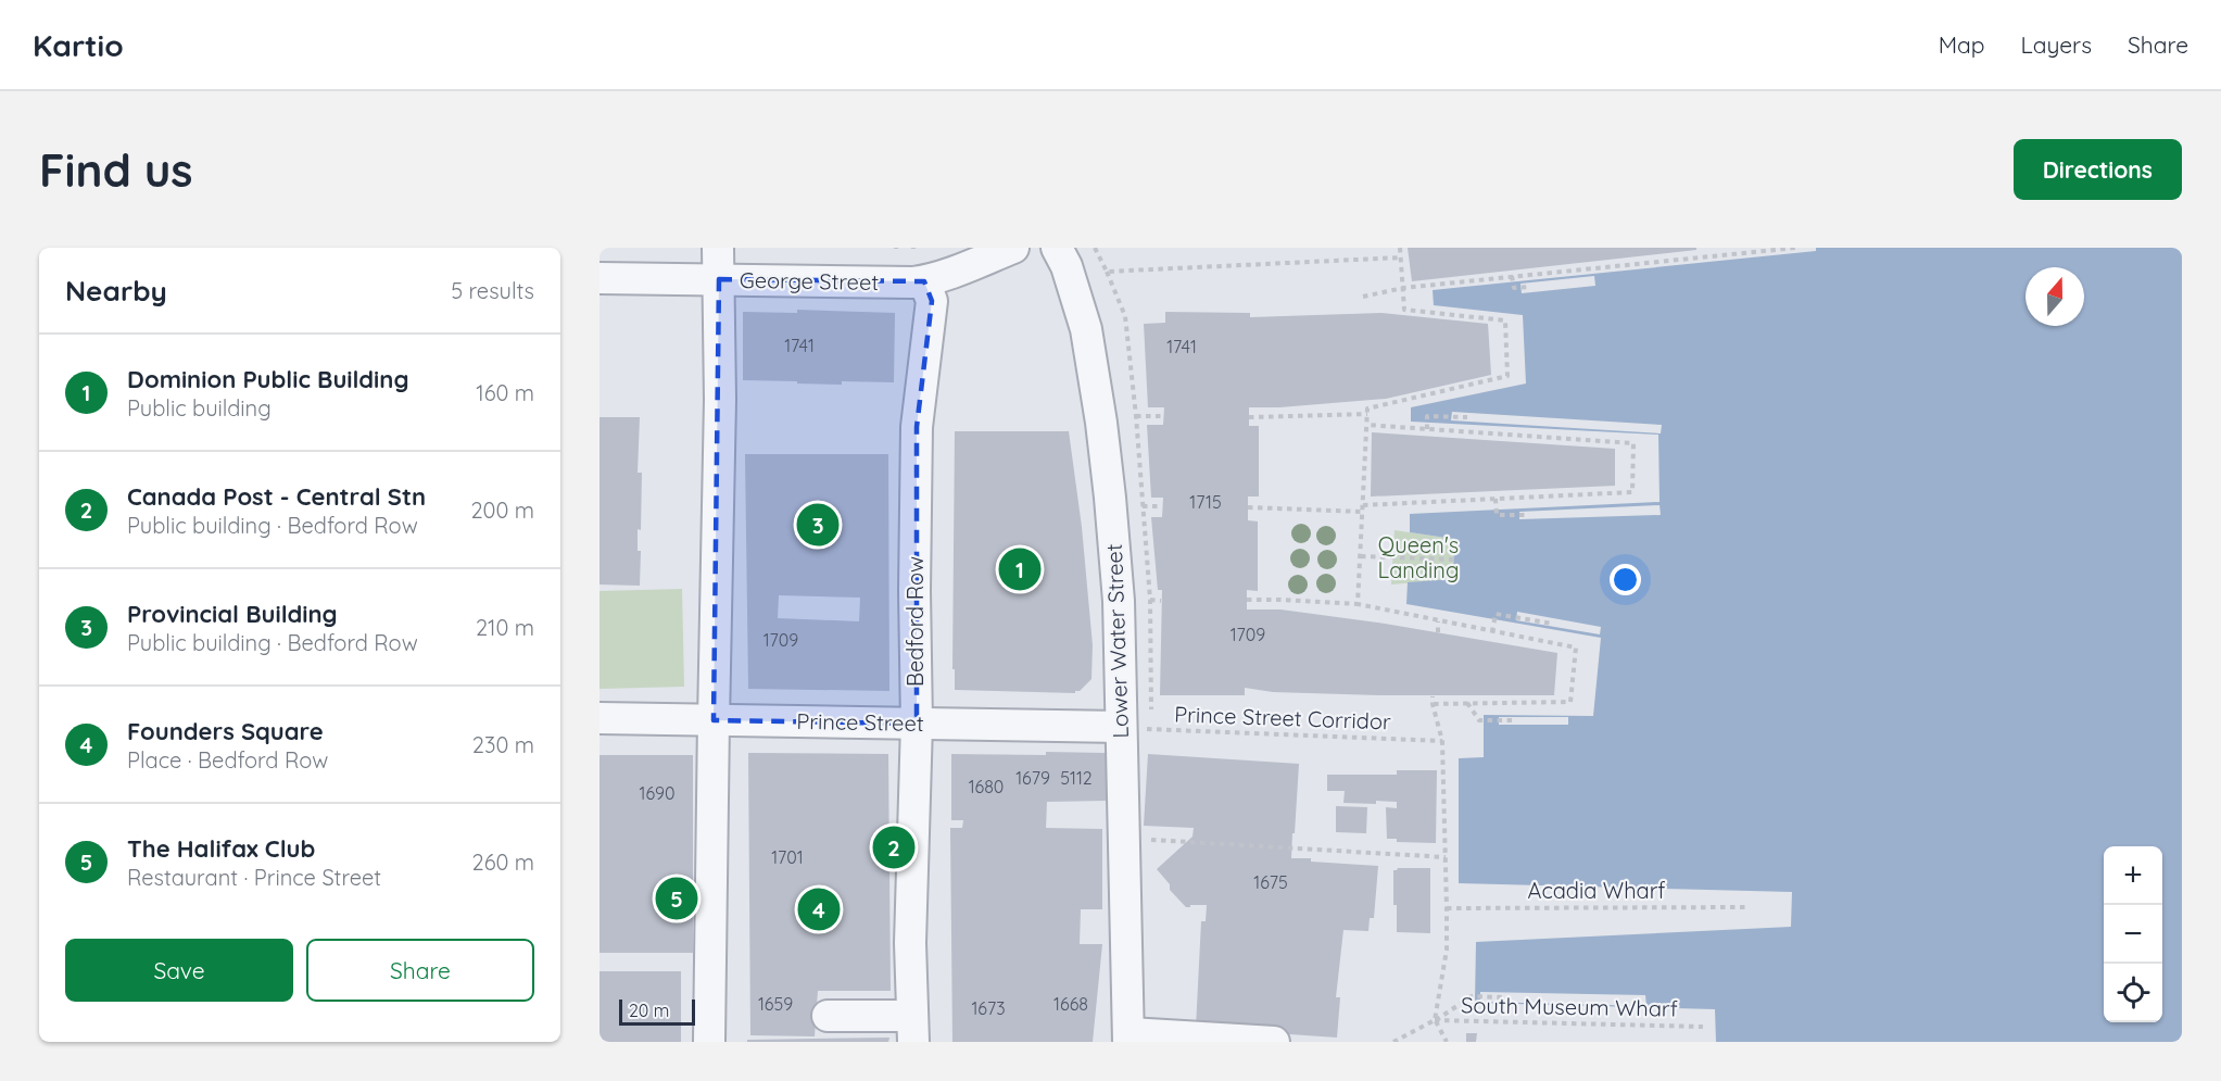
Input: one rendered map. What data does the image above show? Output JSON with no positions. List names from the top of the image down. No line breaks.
{"streets":{"street":["George Street","Bedford Row","Lower Water Street","Prince Street"],"path":["Prince Street Corridor","Acadia Wharf","South Museum Wharf"]},"crossings":[["George Street","Bedford Row"],["Bedford Row","Prince Street"],["Lower Water Street","Prince Street Corridor"],["Lower Water Street","Prince Street"],["Prince Street Corridor","Prince Street"]],"parks":["Queen's Landing"],"house_numbers":["1741","1741","1715","1709","1709","1679","5112","1680","1690","1701","1675","1659","1668","1673"],"scale_bar":"20 m","north":"top","page":{"header":"Kartio","nav":["Map","Layers","Share"],"buttons":["Directions",["Save","Share"]],"title":"Find us","heading":["Nearby","5 results"],"list":[{"mark":"1","name":"Dominion Public Building","note":"Public building","value":"160 m"},{"mark":"2","name":"Canada Post - Central Stn","note":"Public building · Bedford Row","value":"200 m"},{"mark":"3","name":"Provincial Building","note":"Public building · Bedford Row","value":"210 m"},{"mark":"4","name":"Founders Square","note":"Place · Bedford Row","value":"230 m"},{"mark":"5","name":"The Halifax Club","note":"Restaurant · Prince Street","value":"260 m"}],"pins":["3","1","2","5","4"],"map_buttons":["+","−"],"scale":"20 m"}}
